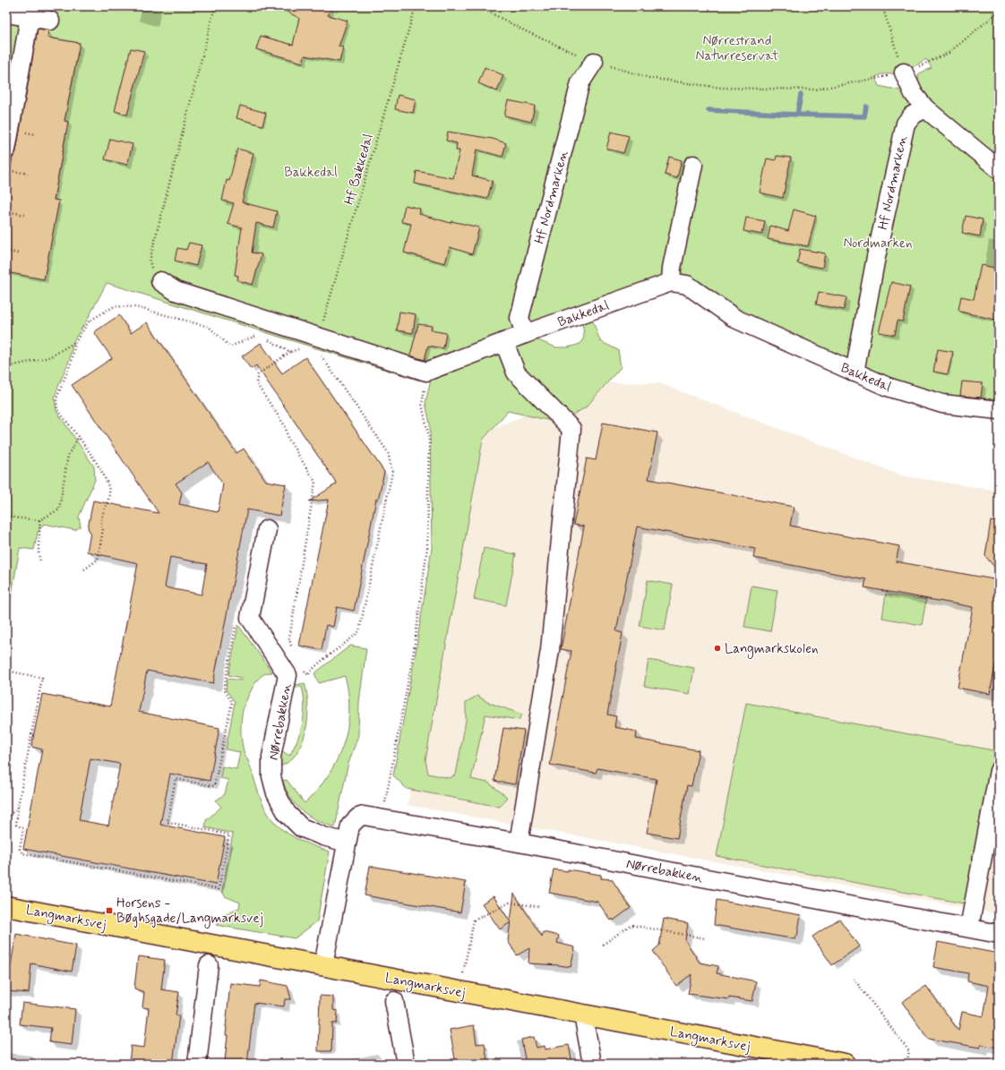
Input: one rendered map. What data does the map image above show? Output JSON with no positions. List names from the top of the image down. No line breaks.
{"streets":{"main road":["Langmarksvej"],"street":["Hf Nordmarken","Bakkedal","Nørrebakken"],"path":["Hf Bakkedal"]},"crossings":[["Hf Nordmarken","Bakkedal"],["Nørrebakken","Langmarksvej"]],"parks":["Nørrestrand Naturreservat","Bakkedal","Nordmarken"],"places":{"other":["Langmarkskolen"],"transit":["Horsens - Bøghsgade/Langmarksvej"]}}
